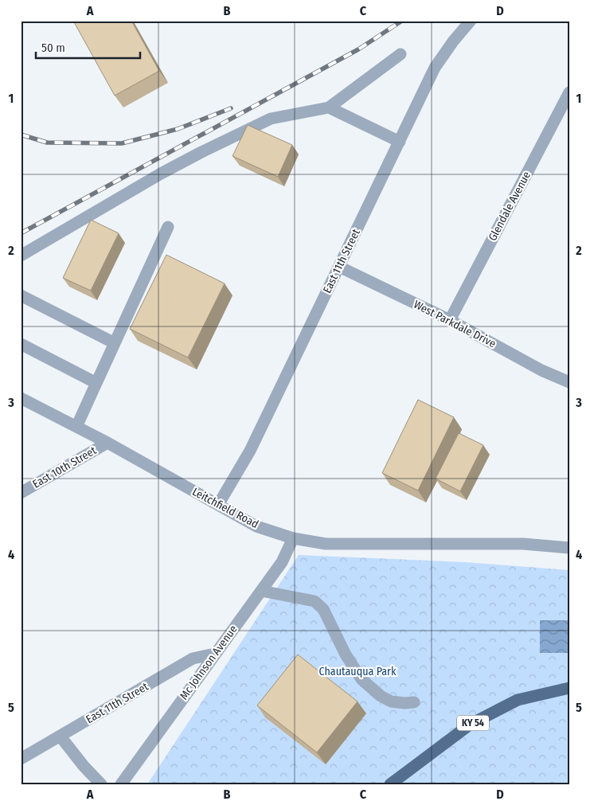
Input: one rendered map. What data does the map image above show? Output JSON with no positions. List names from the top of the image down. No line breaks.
{"streets":{"main road":["KY 54"],"street":["Glendale Avenue","East 11th Street","West Parkdale Drive","East 10th Street","Leitchfield Road","Mc Johnson Avenue"]},"crossings":[["Glendale Avenue","West Parkdale Drive"],["East 11th Street","West Parkdale Drive"],["East 11th Street","Leitchfield Road"],["East 11th Street","Mc Johnson Avenue"],["East 10th Street","Leitchfield Road"],["Leitchfield Road","Mc Johnson Avenue"]],"parks":["Chautauqua Park"],"scale_bar":"50 m","grid":{"columns":["A","B","C","D"],"rows":["1","2","3","4","5"]}}
